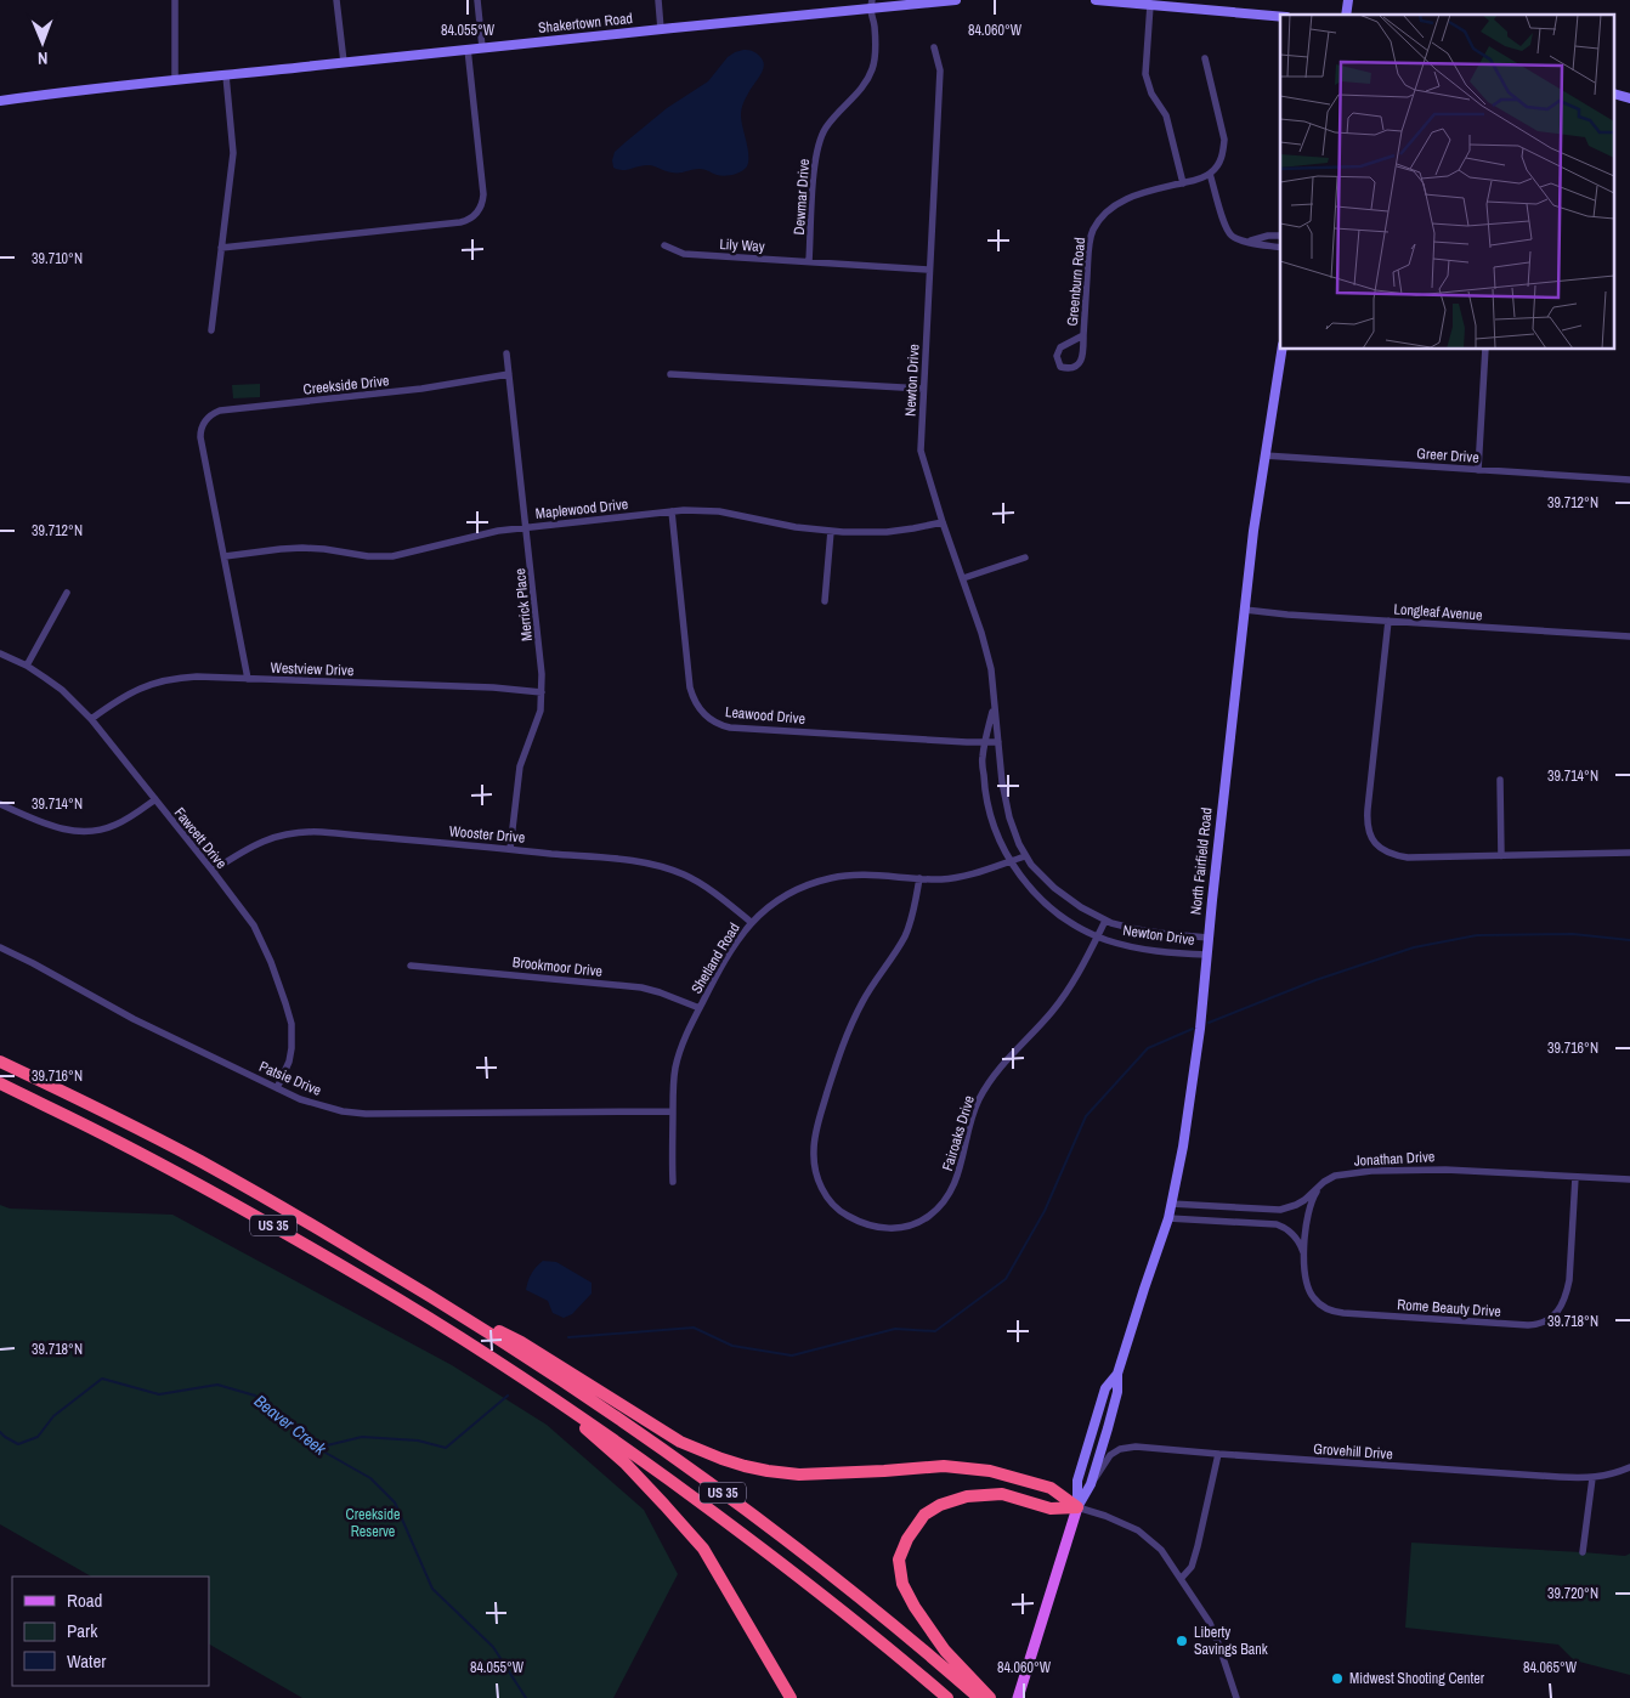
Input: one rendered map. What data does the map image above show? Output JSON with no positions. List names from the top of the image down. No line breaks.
{"streets":{"highway":["US 35"],"main road":["Shakertown Road","North Fairfield Road"],"street":["Dewmar Drive","Lily Way","Greenburn Road","Newton Drive","Creekside Drive","Greer Drive","Maplewood Drive","Merrick Place","Longleaf Avenue","Westview Drive","Leawood Drive","Wooster Drive","Fawcett Drive","Shetland Road","Brookmoor Drive","Patsie Drive","Fairoaks Drive","Jonathan Drive","Rome Beauty Drive","Grovehill Drive"]},"crossings":[["Shakertown Road","Dewmar Drive"],["Dewmar Drive","Lily Way"],["Lily Way","Newton Drive"],["Newton Drive","Maplewood Drive"],["Newton Drive","Leawood Drive"],["Newton Drive","North Fairfield Road"],["Newton Drive","Shetland Road"],["Newton Drive","Fairoaks Drive"],["Creekside Drive","Maplewood Drive"],["Creekside Drive","Merrick Place"],["Greer Drive","North Fairfield Road"],["Maplewood Drive","Merrick Place"],["Maplewood Drive","Leawood Drive"],["Merrick Place","Westview Drive"],["Merrick Place","Wooster Drive"],["Longleaf Avenue","North Fairfield Road"],["Westview Drive","Fawcett Drive"],["Wooster Drive","Fawcett Drive"],["Wooster Drive","Shetland Road"],["Fawcett Drive","Patsie Drive"],["North Fairfield Road","Jonathan Drive"],["North Fairfield Road","Grovehill Drive"],["Shetland Road","Brookmoor Drive"],["Shetland Road","Patsie Drive"],["Shetland Road","Fairoaks Drive"],["Jonathan Drive","Rome Beauty Drive"]],"water":["Beaver Creek"],"parks":["Creekside Reserve"],"places":["Liberty Savings Bank","Midwest Shooting Center"],"legend":["Road","Park","Water"],"north":"bottom","coordinates":["84.055°W","84.060°W","39.710°N","39.712°N","39.714°N","39.716°N","39.718°N","39.720°N","84.065°W"]}
